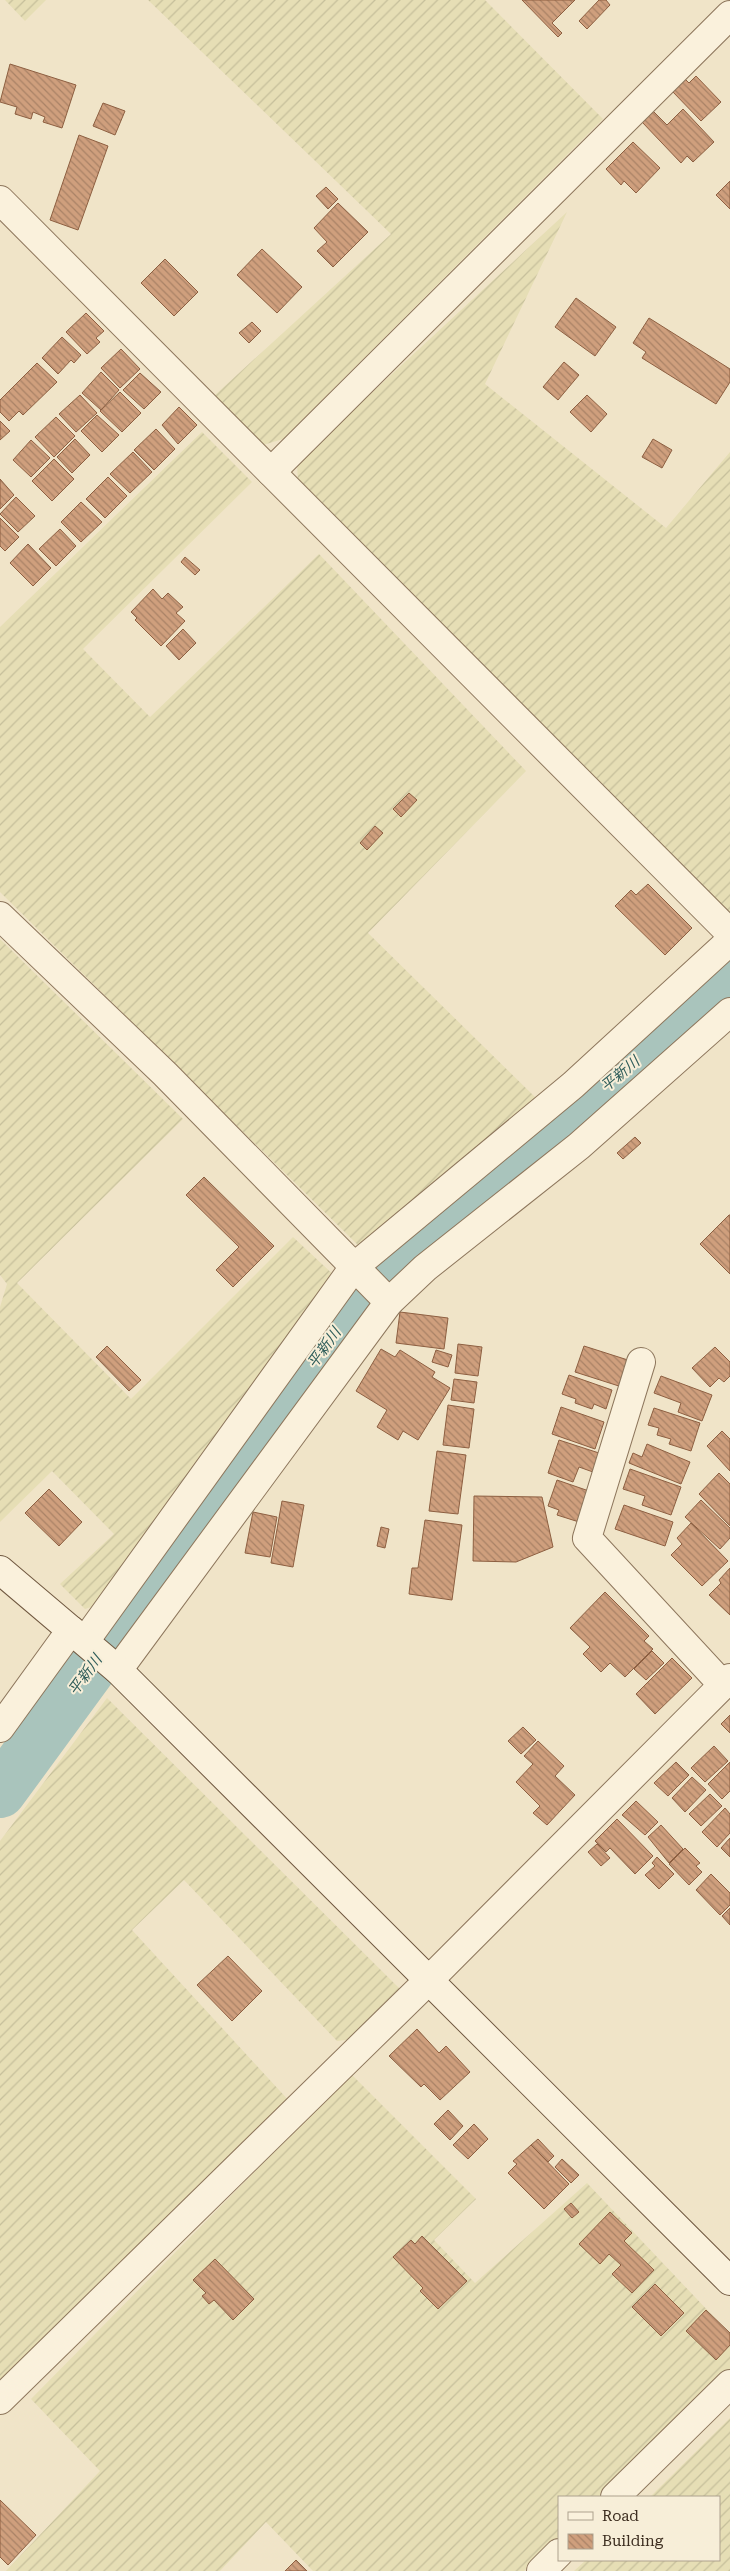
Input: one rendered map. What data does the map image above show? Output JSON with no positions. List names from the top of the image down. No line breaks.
{"water":["平新川"],"legend":["Road","Building"]}
